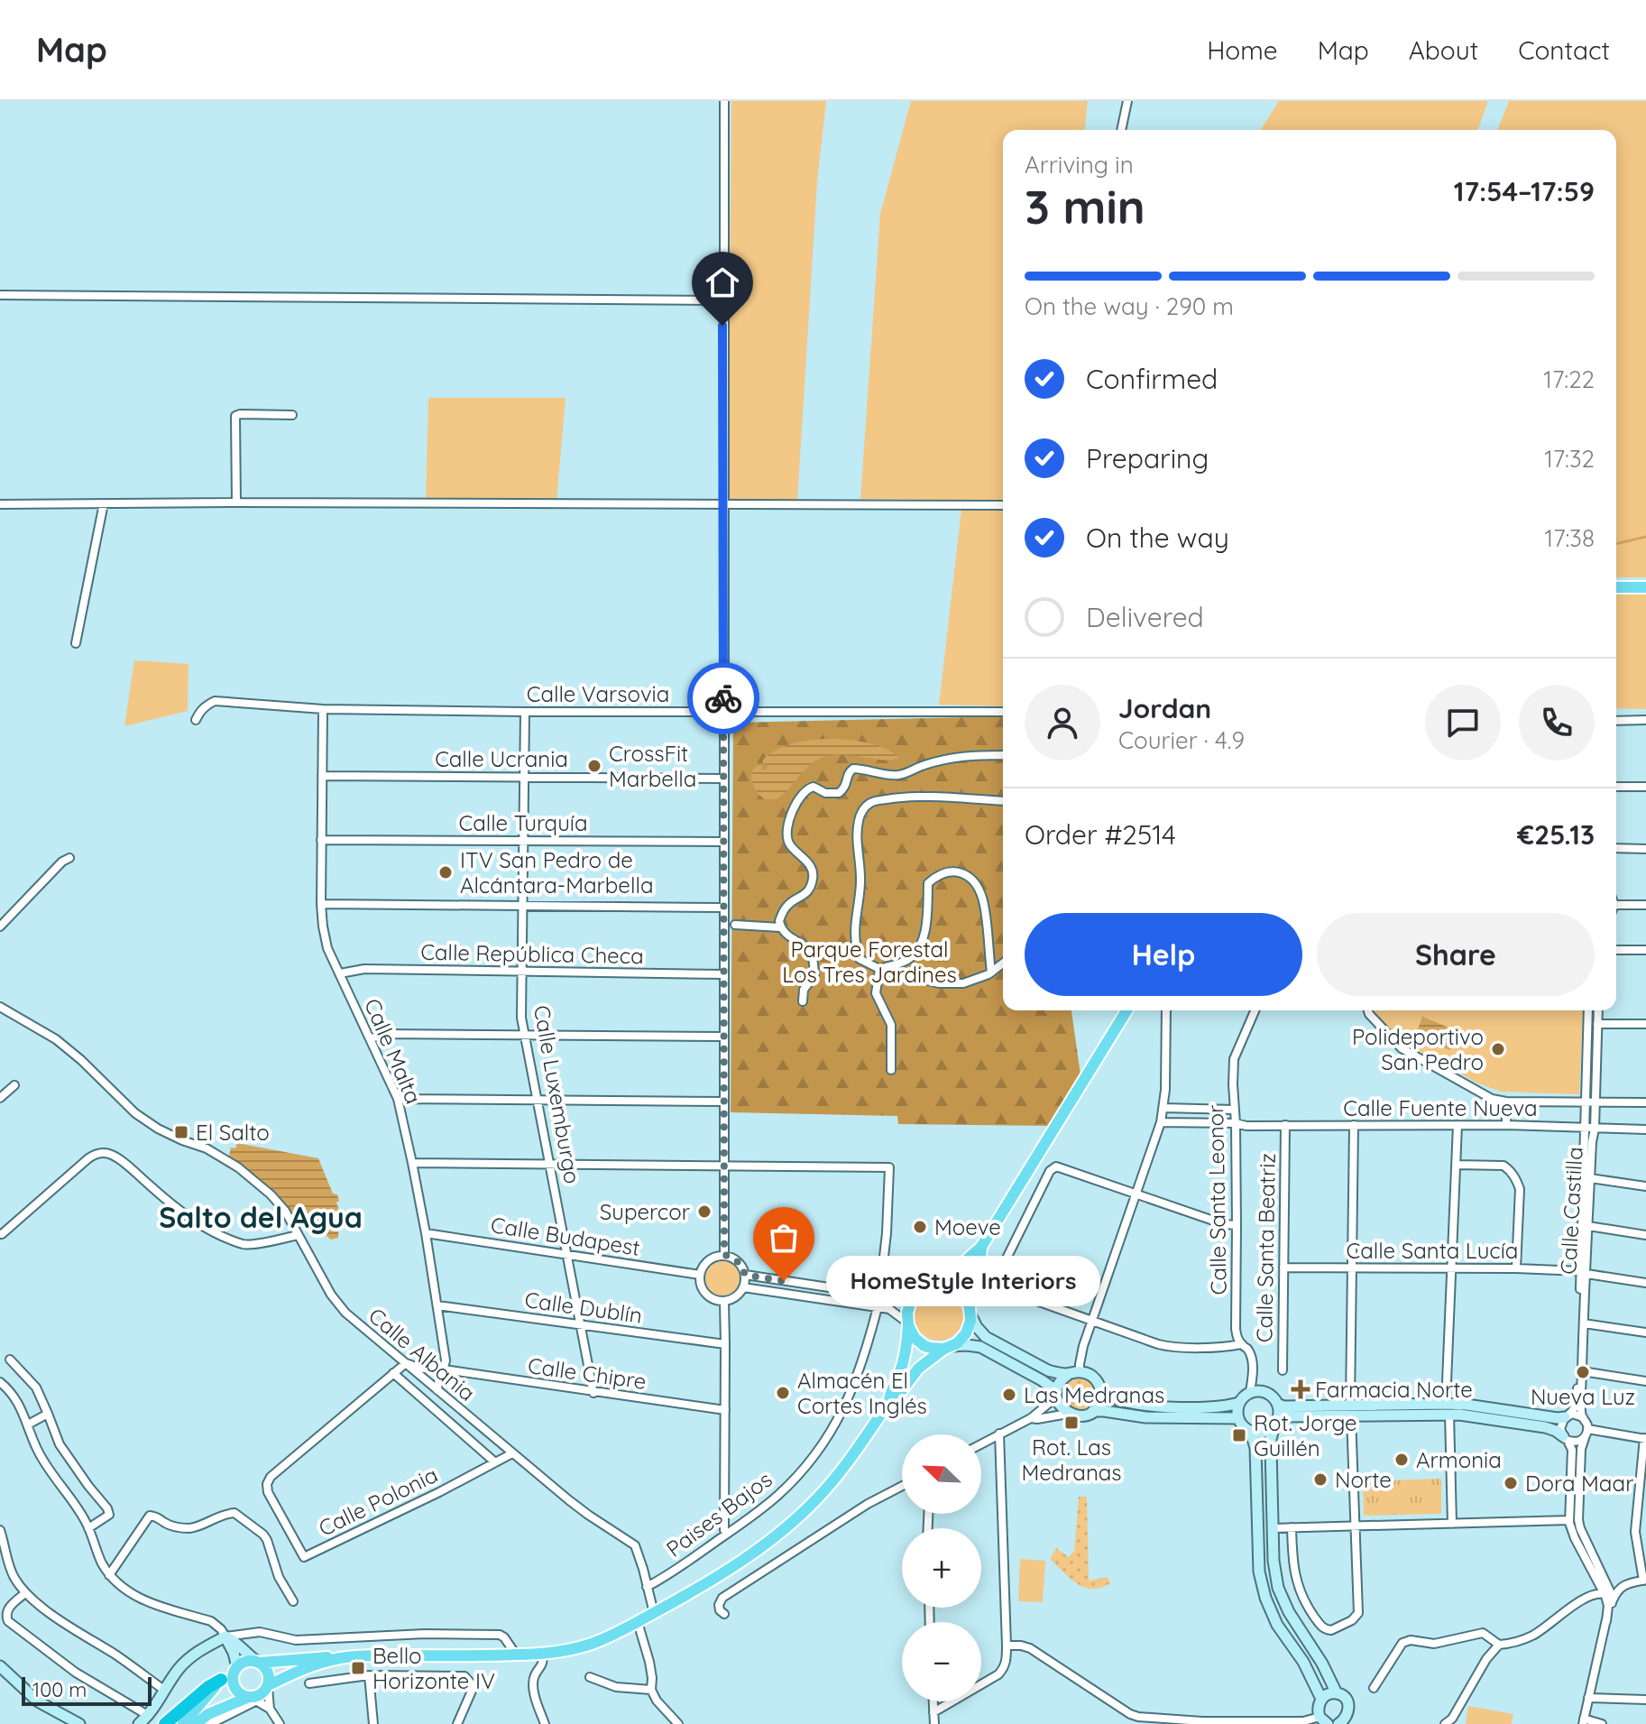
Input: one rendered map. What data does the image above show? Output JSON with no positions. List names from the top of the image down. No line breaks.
{"streets":{"street":["Calle Varsovia","Calle Ucrania","Calle Turquía","Calle República Checa","Calle Malta","Calle Luxemburgo","Calle Fuente Nueva","Calle Santa Leonor","Calle Castilla","Calle Budapest","Calle Santa Beatriz","Calle Santa Lucía","Calle Dublín","Calle Albania","Calle Chipre","Calle Polonia","Paises Bajos"]},"crossings":[["Calle Varsovia","Calle Malta"],["Calle Varsovia","Calle Luxemburgo"],["Calle Ucrania","Calle Malta"],["Calle Ucrania","Calle Luxemburgo"],["Calle Turquía","Calle Malta"],["Calle Turquía","Calle Luxemburgo"],["Calle República Checa","Calle Malta"],["Calle República Checa","Calle Luxemburgo"],["Calle Malta","Calle Budapest"],["Calle Malta","Calle Dublín"],["Calle Malta","Calle Chipre"],["Calle Luxemburgo","Calle Budapest"],["Calle Luxemburgo","Calle Dublín"],["Calle Luxemburgo","Calle Chipre"],["Calle Fuente Nueva","Calle Santa Leonor"],["Calle Fuente Nueva","Calle Castilla"],["Calle Fuente Nueva","Calle Santa Beatriz"],["Calle Castilla","Calle Santa Lucía"],["Calle Santa Beatriz","Calle Santa Lucía"],["Calle Albania","Calle Polonia"],["Calle Albania","Paises Bajos"]],"districts":["Salto del Agua"],"parks":["Parque Forestal Los Tres Jardines"],"places":{"other":["CrossFit Marbella","ITV San Pedro de Alcántara-Marbella","Polideportivo San Pedro","Supercor","Moeve","HomeStyle Interiors","Nueva Luz","Almacén El Cortes Inglés","Las Medranas","Armonia","Norte","Dora Maar"],"transit":["El Salto","Rot. Las Medranas","Rot. Jorge Guillén","Bello Horizonte IV"],"health":["Farmacia Norte"]},"scale_bar":"100 m","north":"top left","page":{"header":"Map","nav":["Home","Map","About","Contact"],"heading":["3 min","Arriving in","17:54–17:59"],"panel":["Jordan","Courier · 4.9","Order #2514","€25.13"],"bar":"On the way · 290 m","list":[["Confirmed","17:22"],["Preparing","17:32"],["On the way","17:38"],"Delivered"],"buttons":["Help","Share"],"bubble":"HomeStyle Interiors","map_buttons":["+","−"],"scale":"100 m"}}
